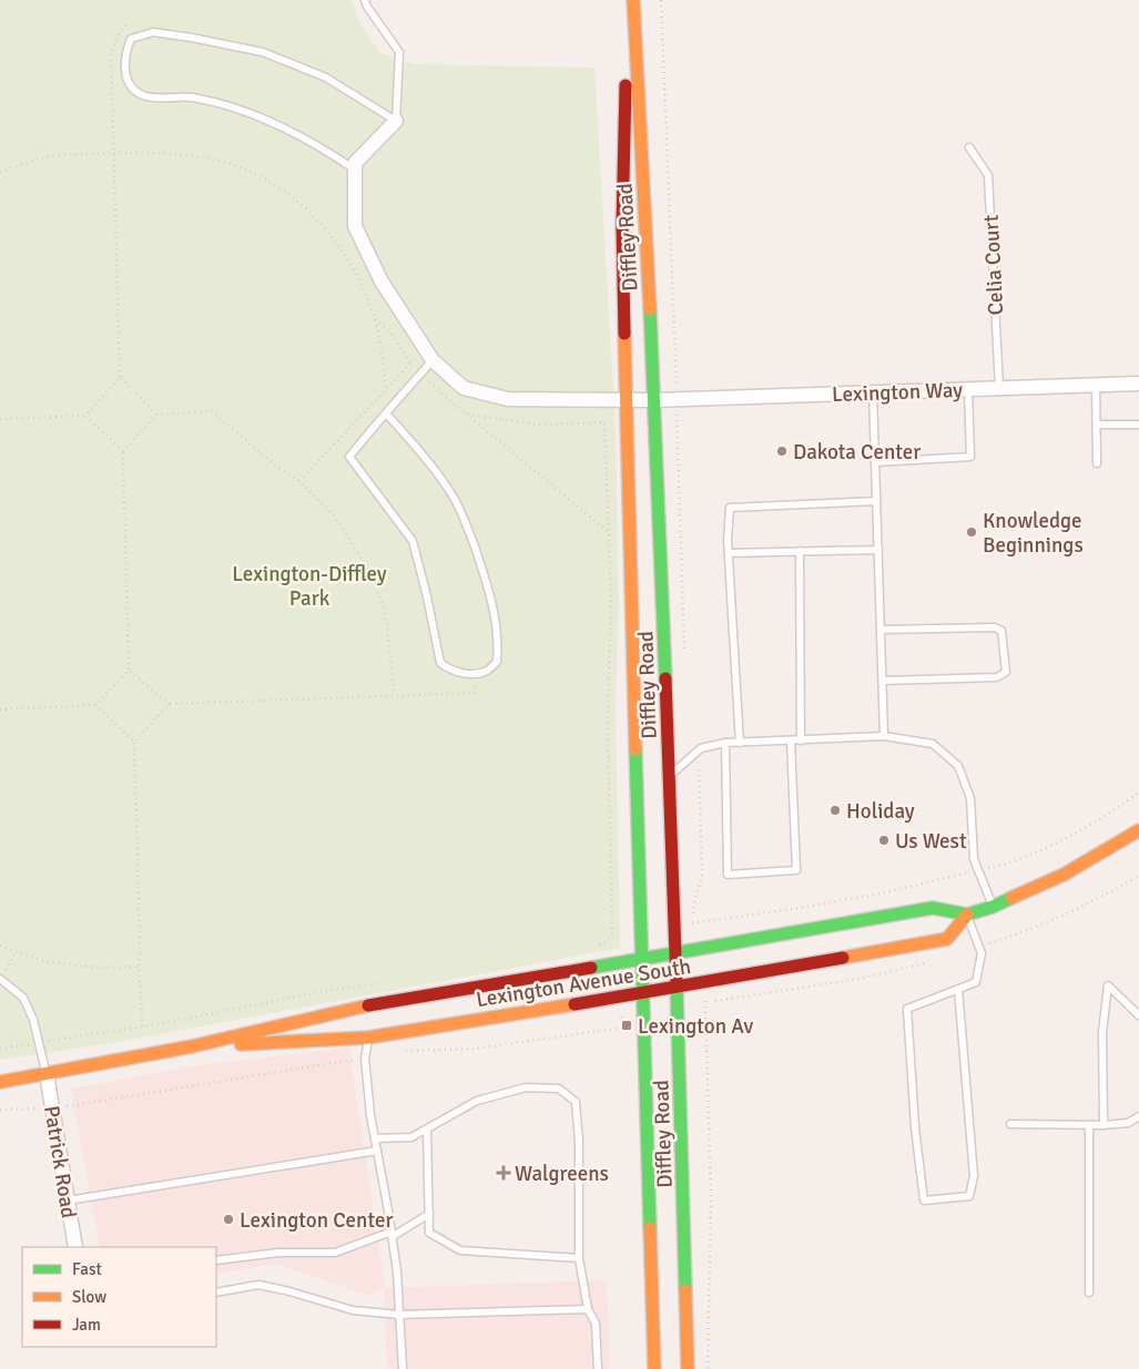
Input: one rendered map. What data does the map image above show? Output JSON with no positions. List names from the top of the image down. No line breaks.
{"streets":{"main road":["Diffley Road","Lexington Avenue South"],"street":["Lexington Way","Patrick Road"],"lane":["Celia Court"]},"crossings":[["Diffley Road","Lexington Way"],["Diffley Road","Lexington Avenue South"],["Celia Court","Lexington Way"],["Lexington Avenue South","Patrick Road"]],"parks":["Lexington-Diffley Park"],"places":{"other":["Dakota Center","Knowledge Beginnings","Holiday","Us West","Lexington Center"],"transit":["Lexington Av"],"health":["Walgreens"]},"legend":["Fast","Slow","Jam"]}
